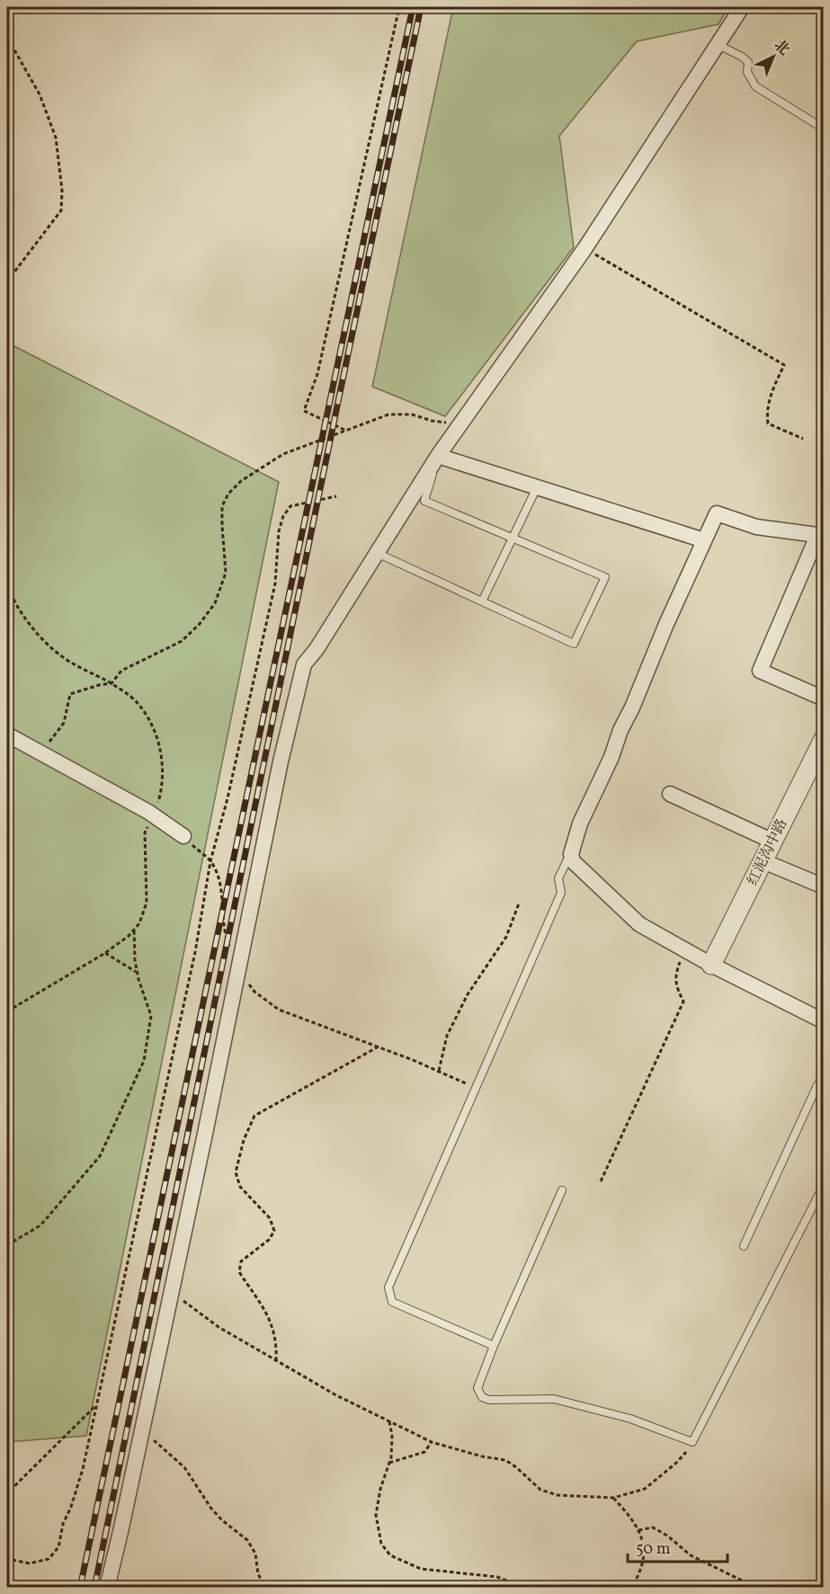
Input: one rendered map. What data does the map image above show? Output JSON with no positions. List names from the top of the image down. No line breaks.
{"streets":{"street":["红泥沟中路"]},"scale_bar":"50 m","north":"top right"}
